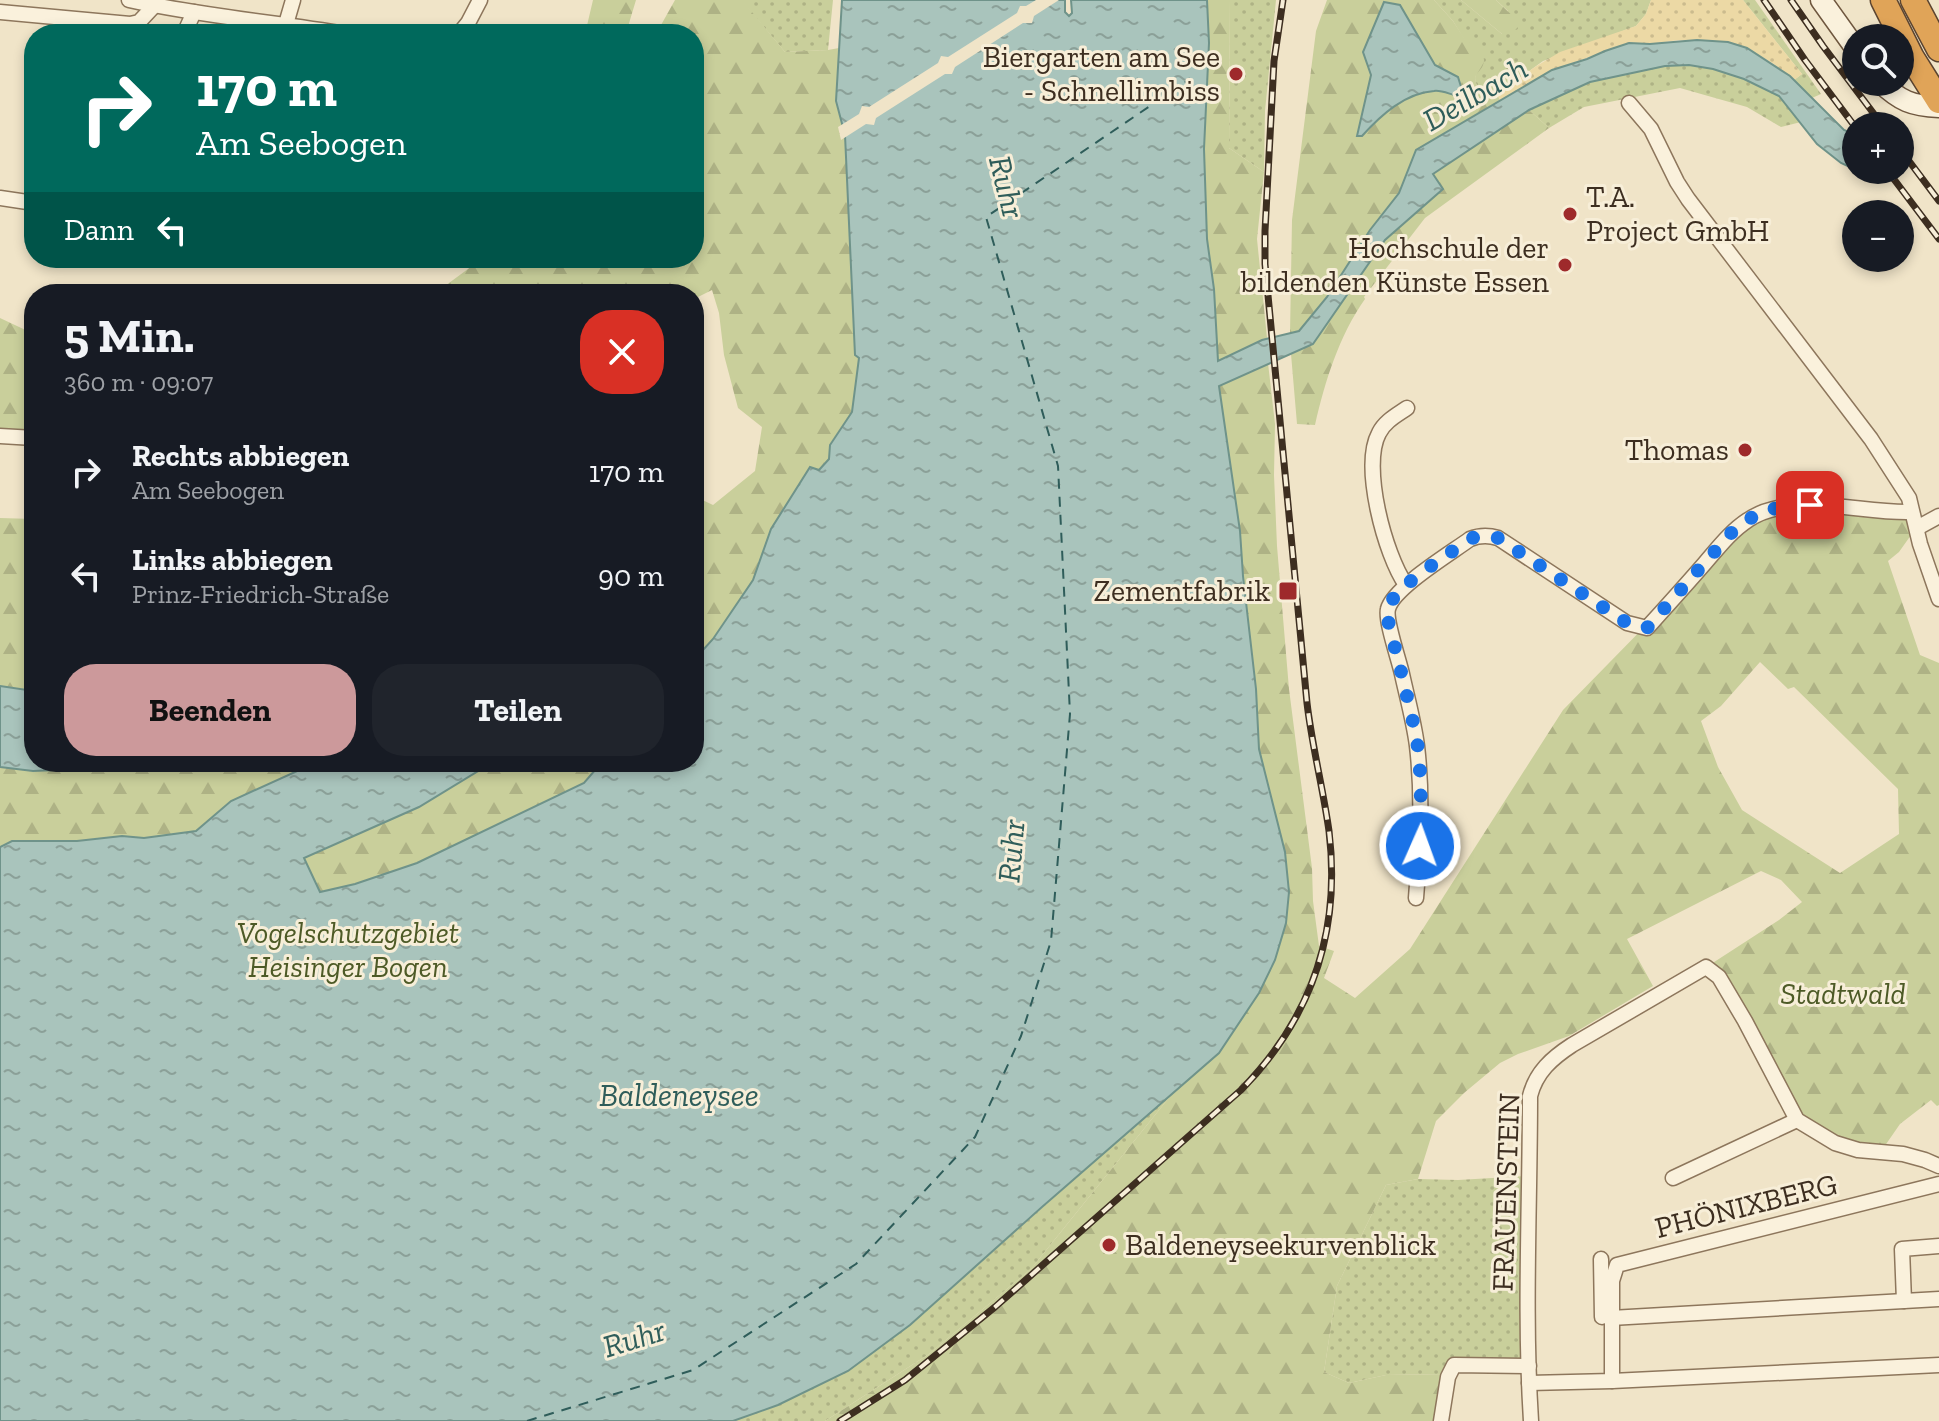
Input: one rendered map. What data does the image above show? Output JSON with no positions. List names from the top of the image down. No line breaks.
{"streets":{"street":["FRAUENSTEIN","PHÖNIXBERG"]},"water":["Deilbach","Ruhr","Baldeneysee"],"parks":["Vogelschutzgebiet Heisinger Bogen","Stadtwald"],"places":{"other":["Biergarten am See - Schnellimbiss","T.A. Project GmbH","Hochschule der bildenden Künste Essen","Thomas","Baldeneyseekurvenblick"],"transit":["Zementfabrik"]},"page":{"map_buttons":["+","−"],"turn":["170 m","Am Seebogen"],"then":"Dann","heading":["5 Min.","360 m · 09:07"],"list":[{"name":"Rechts abbiegen","note":"Am Seebogen","value":"170 m"},{"name":"Links abbiegen","note":"Prinz-Friedrich-Straße","value":"90 m"}],"buttons":["Beenden","Teilen"]}}
